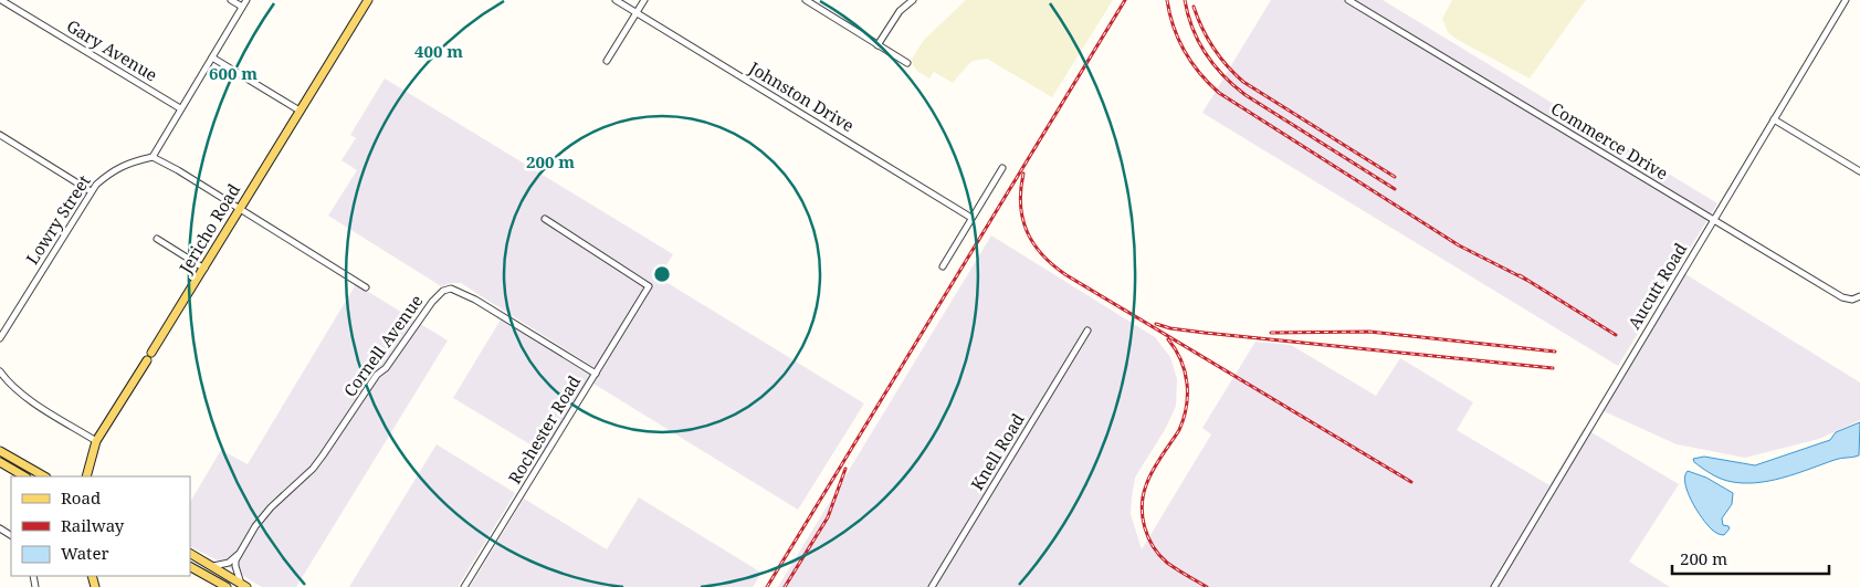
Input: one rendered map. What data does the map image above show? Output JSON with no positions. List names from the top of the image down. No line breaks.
{"streets":{"main road":["Jericho Road"],"street":["Gary Avenue","Johnston Drive","Commerce Drive","Lowry Street","Aucutt Road","Cornell Avenue","Rochester Road","Knell Road"]},"crossings":[["Commerce Drive","Aucutt Road"],["Cornell Avenue","Rochester Road"]],"legend":["Road","Railway","Water"],"scale_bar":"200 m","rings":["400 m","600 m","200 m"]}
